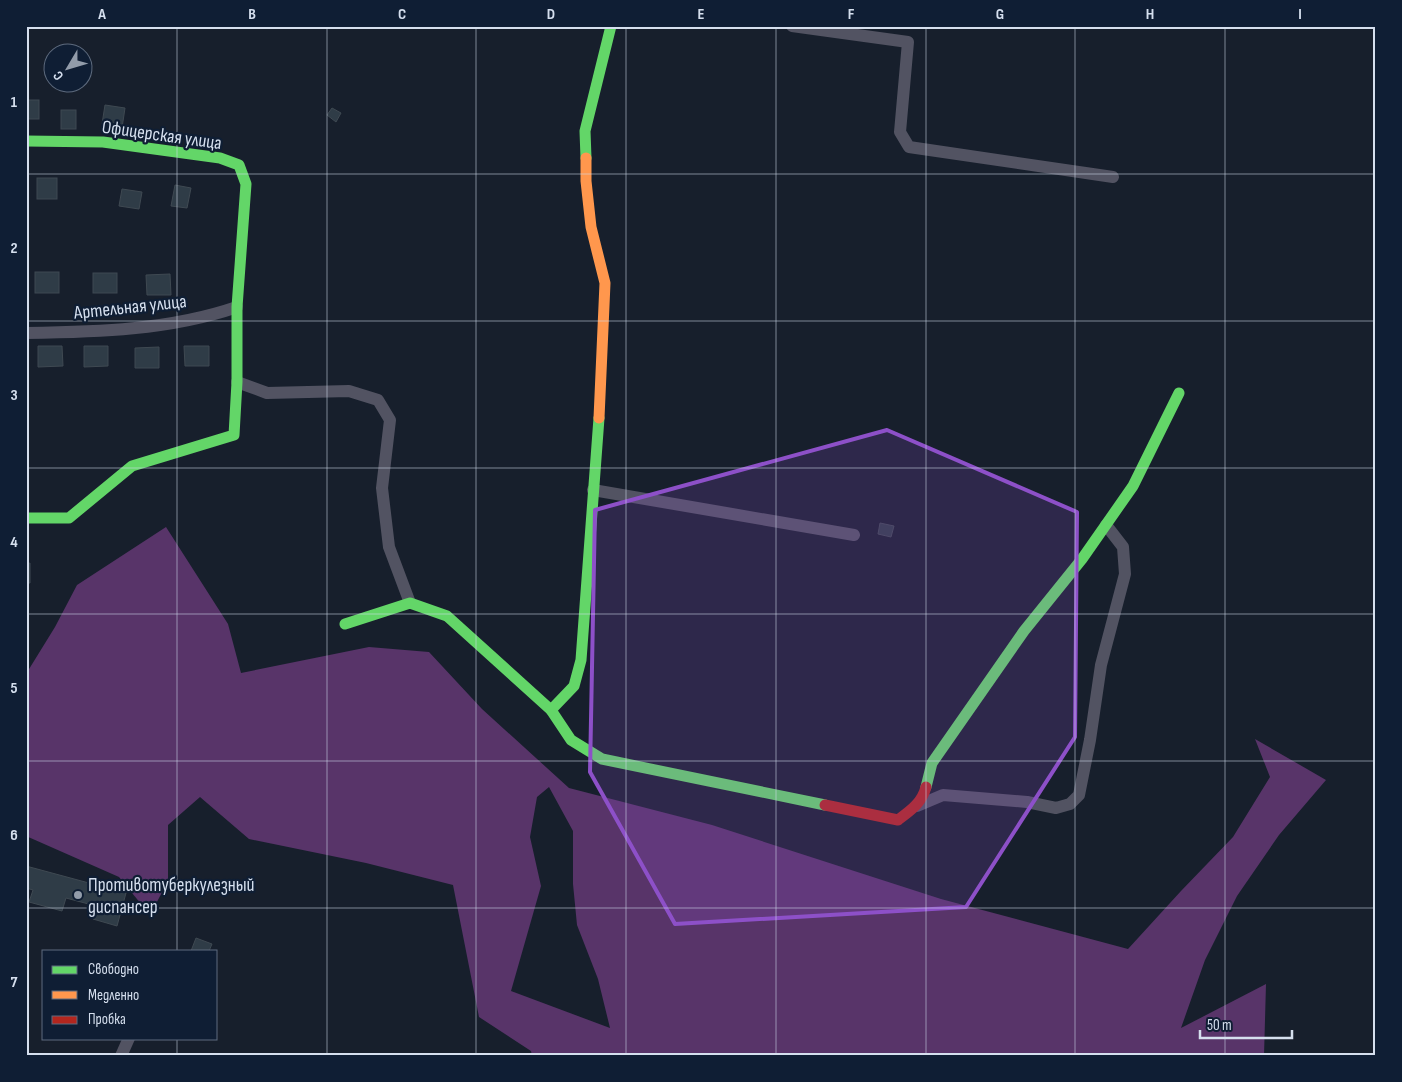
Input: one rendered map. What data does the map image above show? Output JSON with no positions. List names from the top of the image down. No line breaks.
{"streets":{"street":["Офицерская улица","Артельная улица"]},"crossings":[["Офицерская улица","Артельная улица"]],"places":["Противотуберкулезный диспансер"],"legend":["Свободно","Медленно","Пробка"],"scale_bar":"50 m","north":"bottom left","grid":{"columns":["A","B","C","D","E","F","G","H","I"],"rows":["1","2","3","4","5","6","7"]}}
